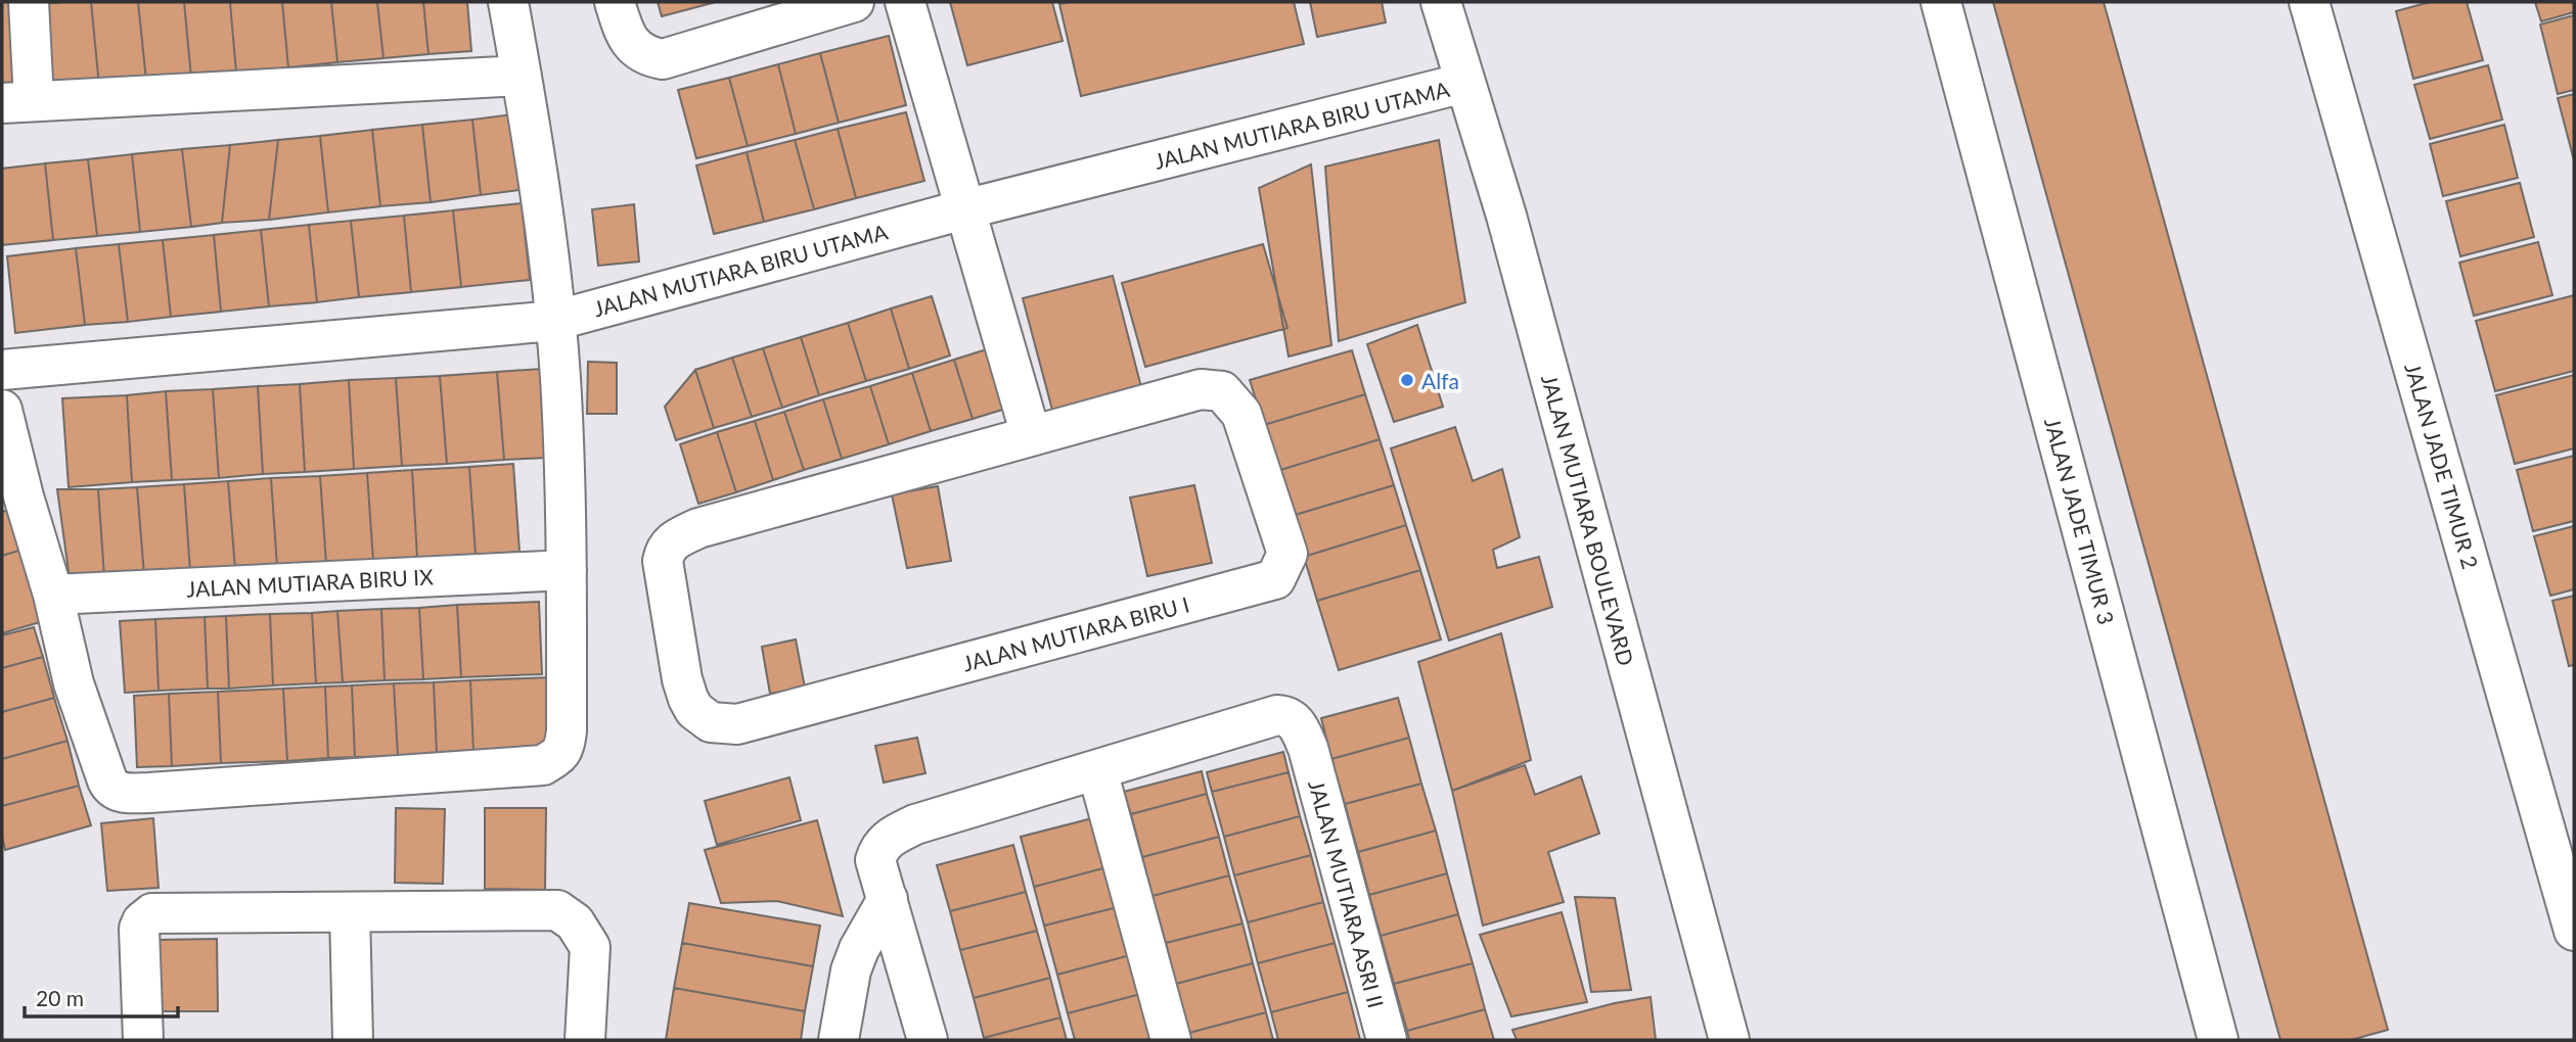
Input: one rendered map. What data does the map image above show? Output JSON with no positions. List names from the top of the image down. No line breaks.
{"streets":{"street":["JALAN MUTIARA BIRU UTAMA","JALAN JADE TIMUR 2","JALAN MUTIARA BOULEVARD","JALAN JADE TIMUR 3","JALAN MUTIARA BIRU IX","JALAN MUTIARA BIRU I","JALAN MUTIARA ASRI II"]},"crossings":[["JALAN MUTIARA BIRU UTAMA","JALAN MUTIARA BOULEVARD"]],"places":["Alfa"],"scale_bar":"20 m"}
